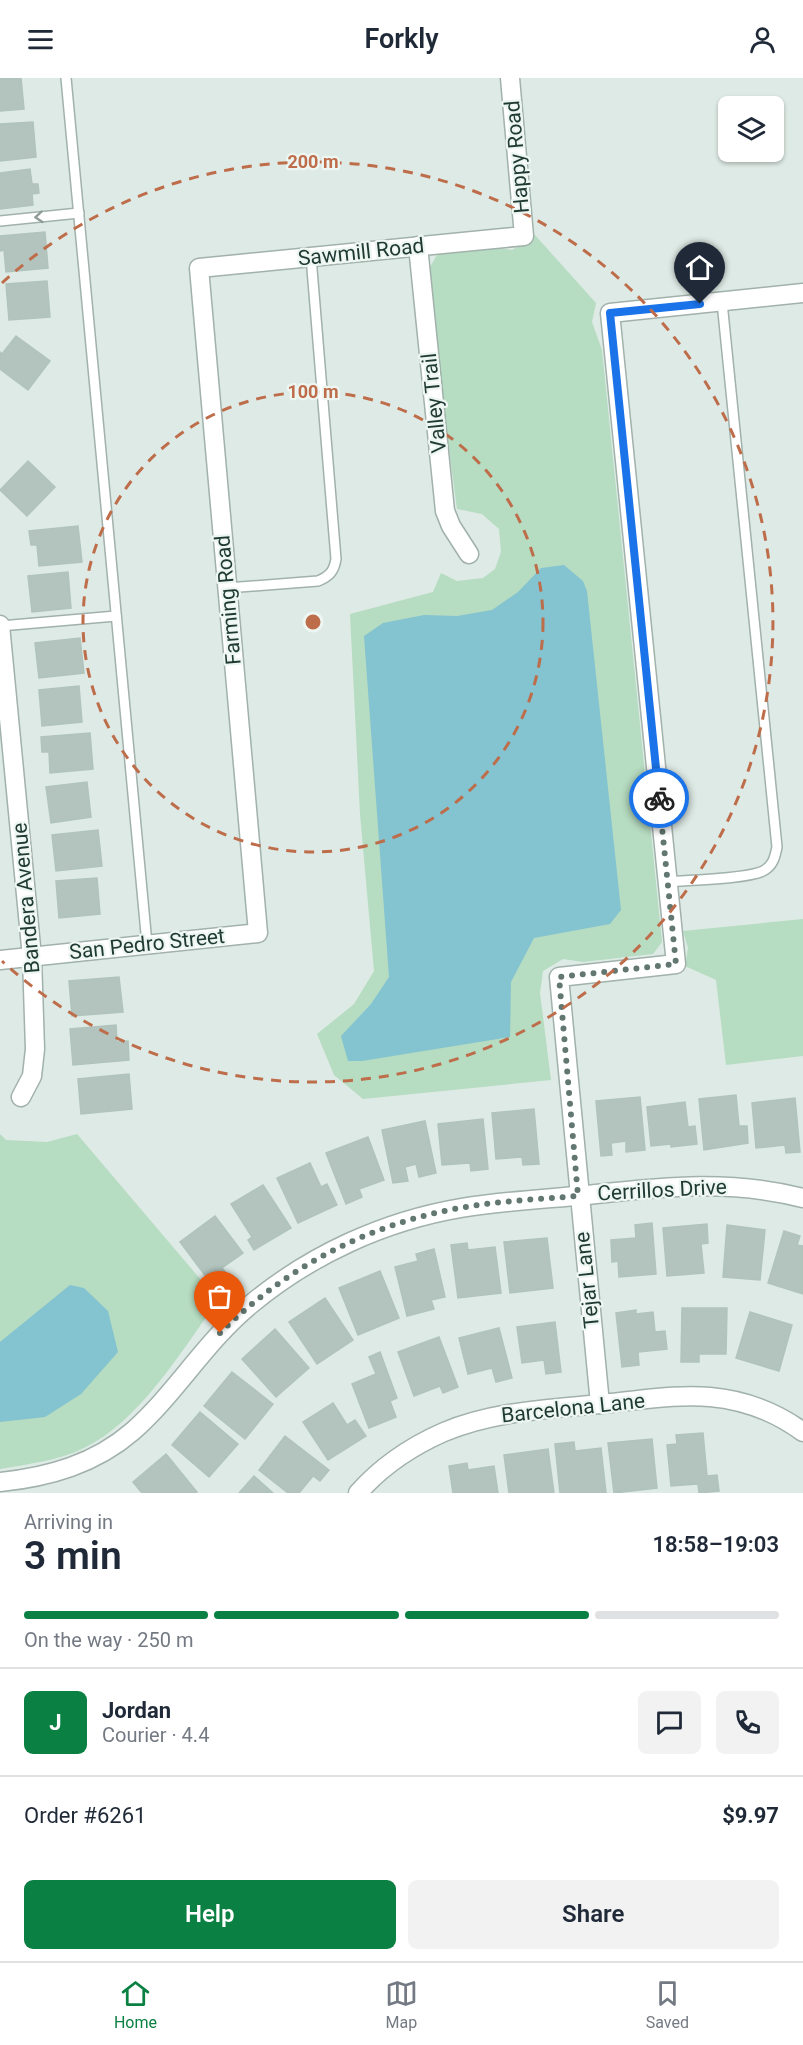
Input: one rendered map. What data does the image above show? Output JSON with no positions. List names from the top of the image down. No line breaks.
{"streets":{"street":["Happy Road","Sawmill Road","Valley Trail","Farming Road","Bandera Avenue","San Pedro Street","Cerrillos Drive","Tejar Lane","Barcelona Lane"]},"crossings":[["Happy Road","Sawmill Road"],["Sawmill Road","Valley Trail"],["Sawmill Road","Farming Road"],["Farming Road","San Pedro Street"],["Bandera Avenue","San Pedro Street"],["Cerrillos Drive","Tejar Lane"],["Tejar Lane","Barcelona Lane"]],"page":{"header":"Forkly","heading":["3 min","Arriving in","18:58–19:03"],"panel":["Jordan","Courier · 4.4","Order #6261","$9.97"],"bar":"On the way · 250 m","round":"J","buttons":["Help","Share"],"tabs":["Home","Map","Saved"]},"rings":["200 m","100 m"]}
